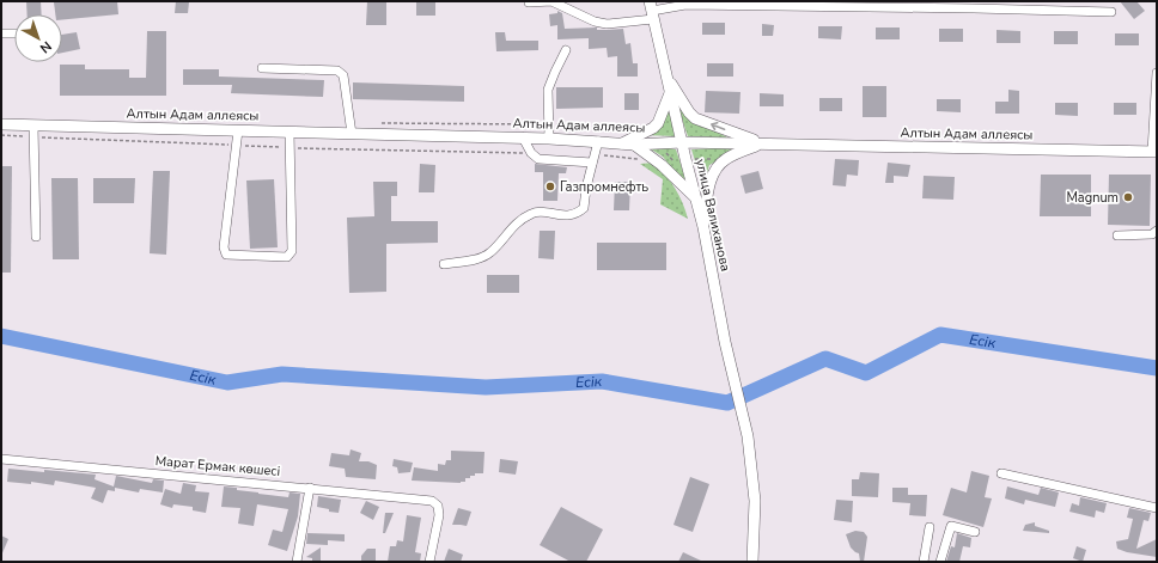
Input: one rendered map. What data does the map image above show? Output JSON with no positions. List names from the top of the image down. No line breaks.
{"streets":{"main road":["Алтын Адам аллеясы","улица Валиханова"],"street":["Марат Ермак көшесі"]},"crossings":[["Алтын Адам аллеясы","улица Валиханова"]],"water":["Есік"],"places":["Газпромнефть","Magnum"],"north":"bottom right"}
